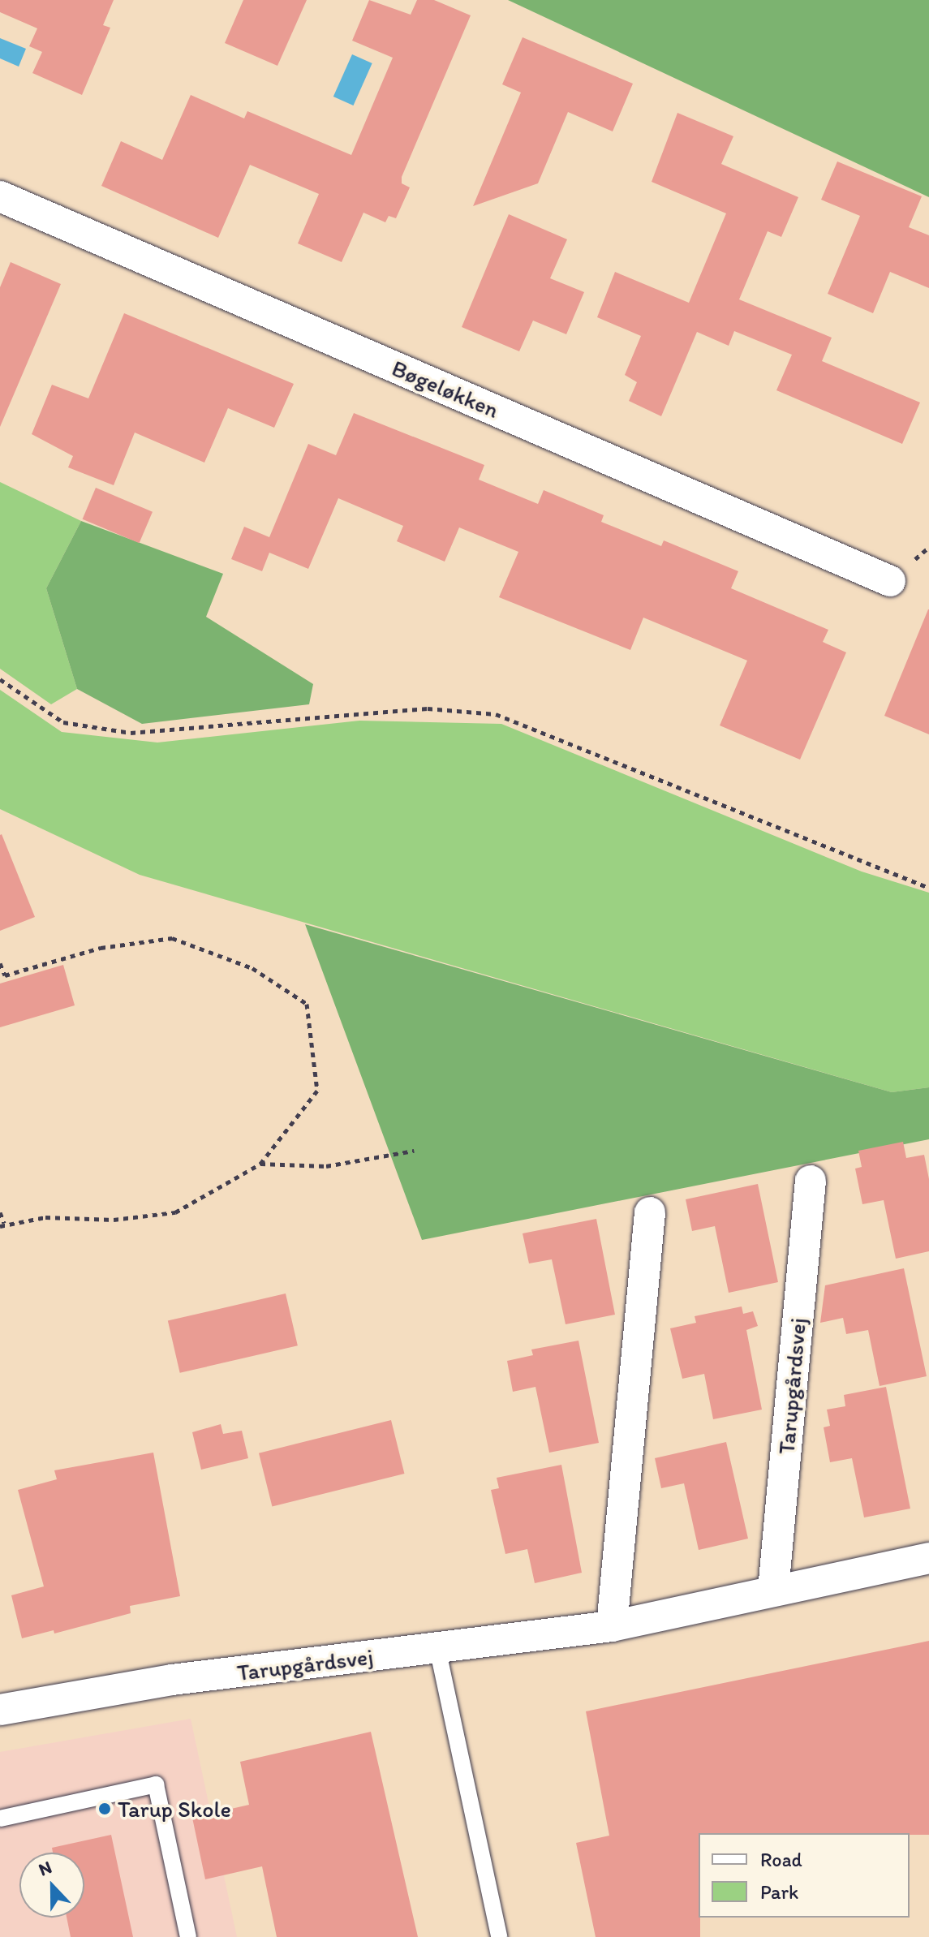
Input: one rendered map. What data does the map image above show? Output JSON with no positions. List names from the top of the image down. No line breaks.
{"streets":{"street":["Bøgeløkken","Tarupgårdsvej"]},"places":["Tarup Skole"],"legend":["Road","Park"],"north":"top"}
